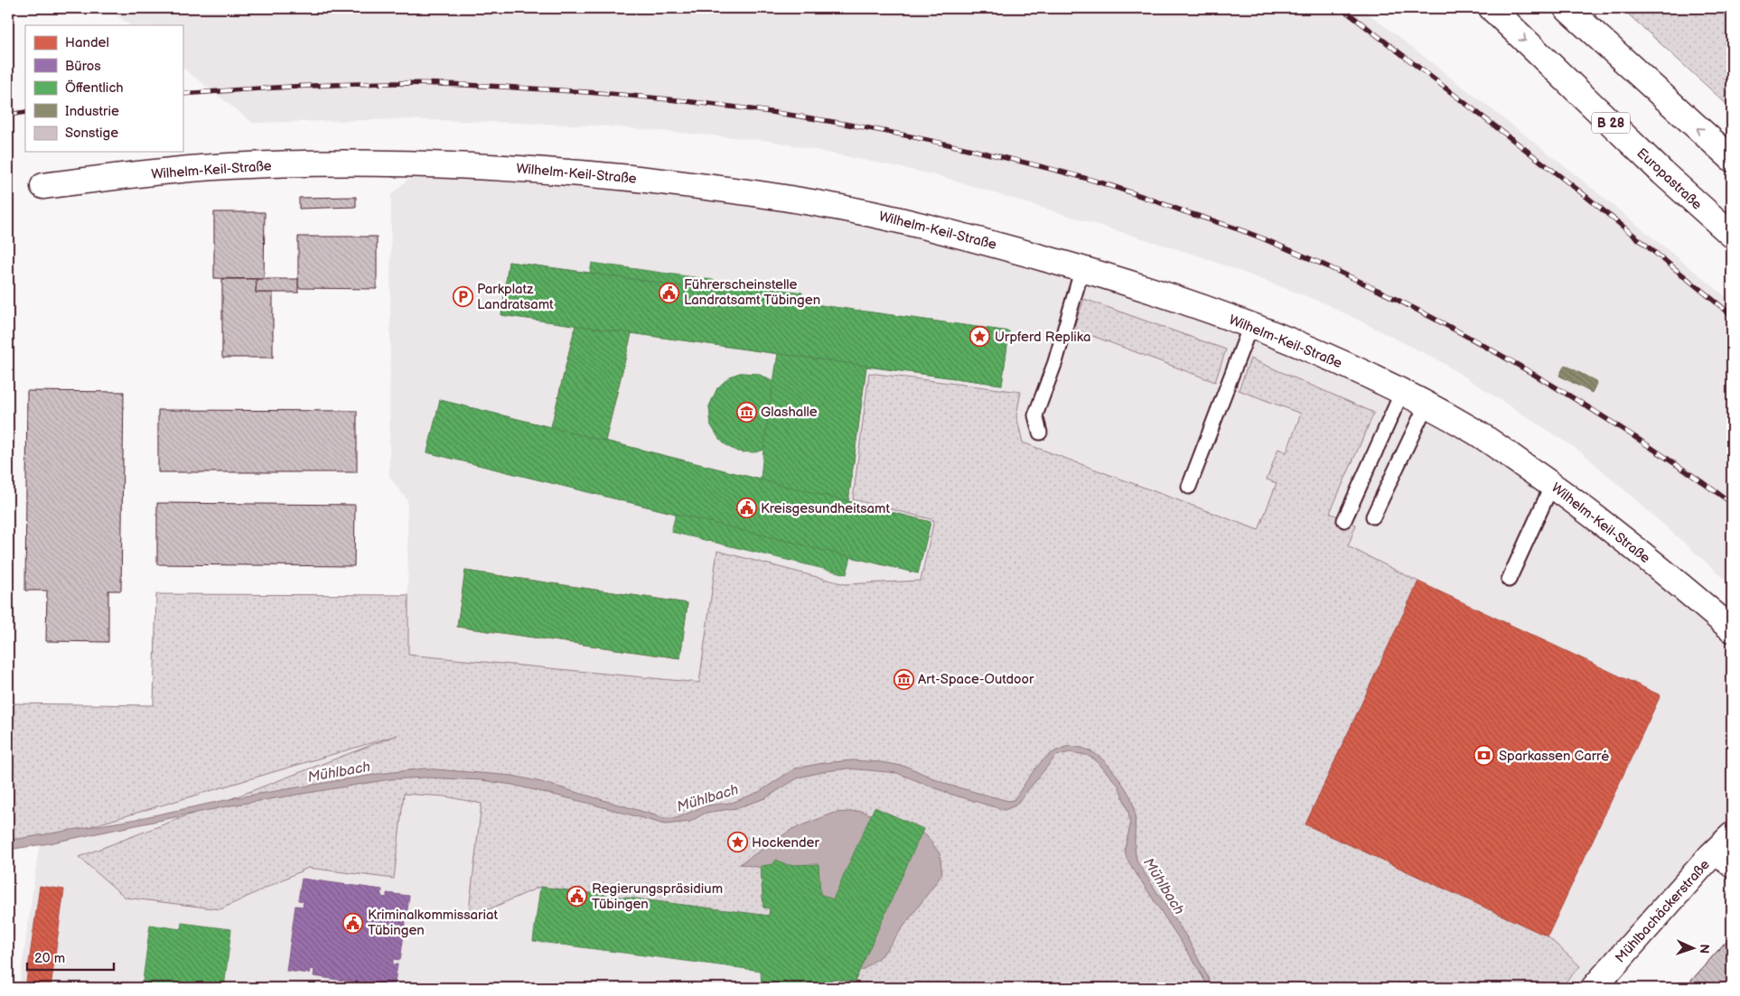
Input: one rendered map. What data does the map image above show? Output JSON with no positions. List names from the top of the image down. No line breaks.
{"streets":{"street":["B 28","Wilhelm-Keil-Straße","Europastraße","Mühlbachäckerstraße"]},"water":["Mühlbach"],"places":{"public building":["Führerscheinstelle Landratsamt Tübingen","Kreisgesundheitsamt","Regierungspräsidium Tübingen","Kriminalkommissariat Tübingen"],"parking":["Parkplatz Landratsamt"],"place":["Urpferd Replika","Hockender"],"museum":["Glashalle","Art-Space-Outdoor"],"bank":["Sparkassen Carré"]},"legend":["Handel","Büros","Öffentlich","Industrie","Sonstige"],"scale_bar":"20 m","north":"right"}
